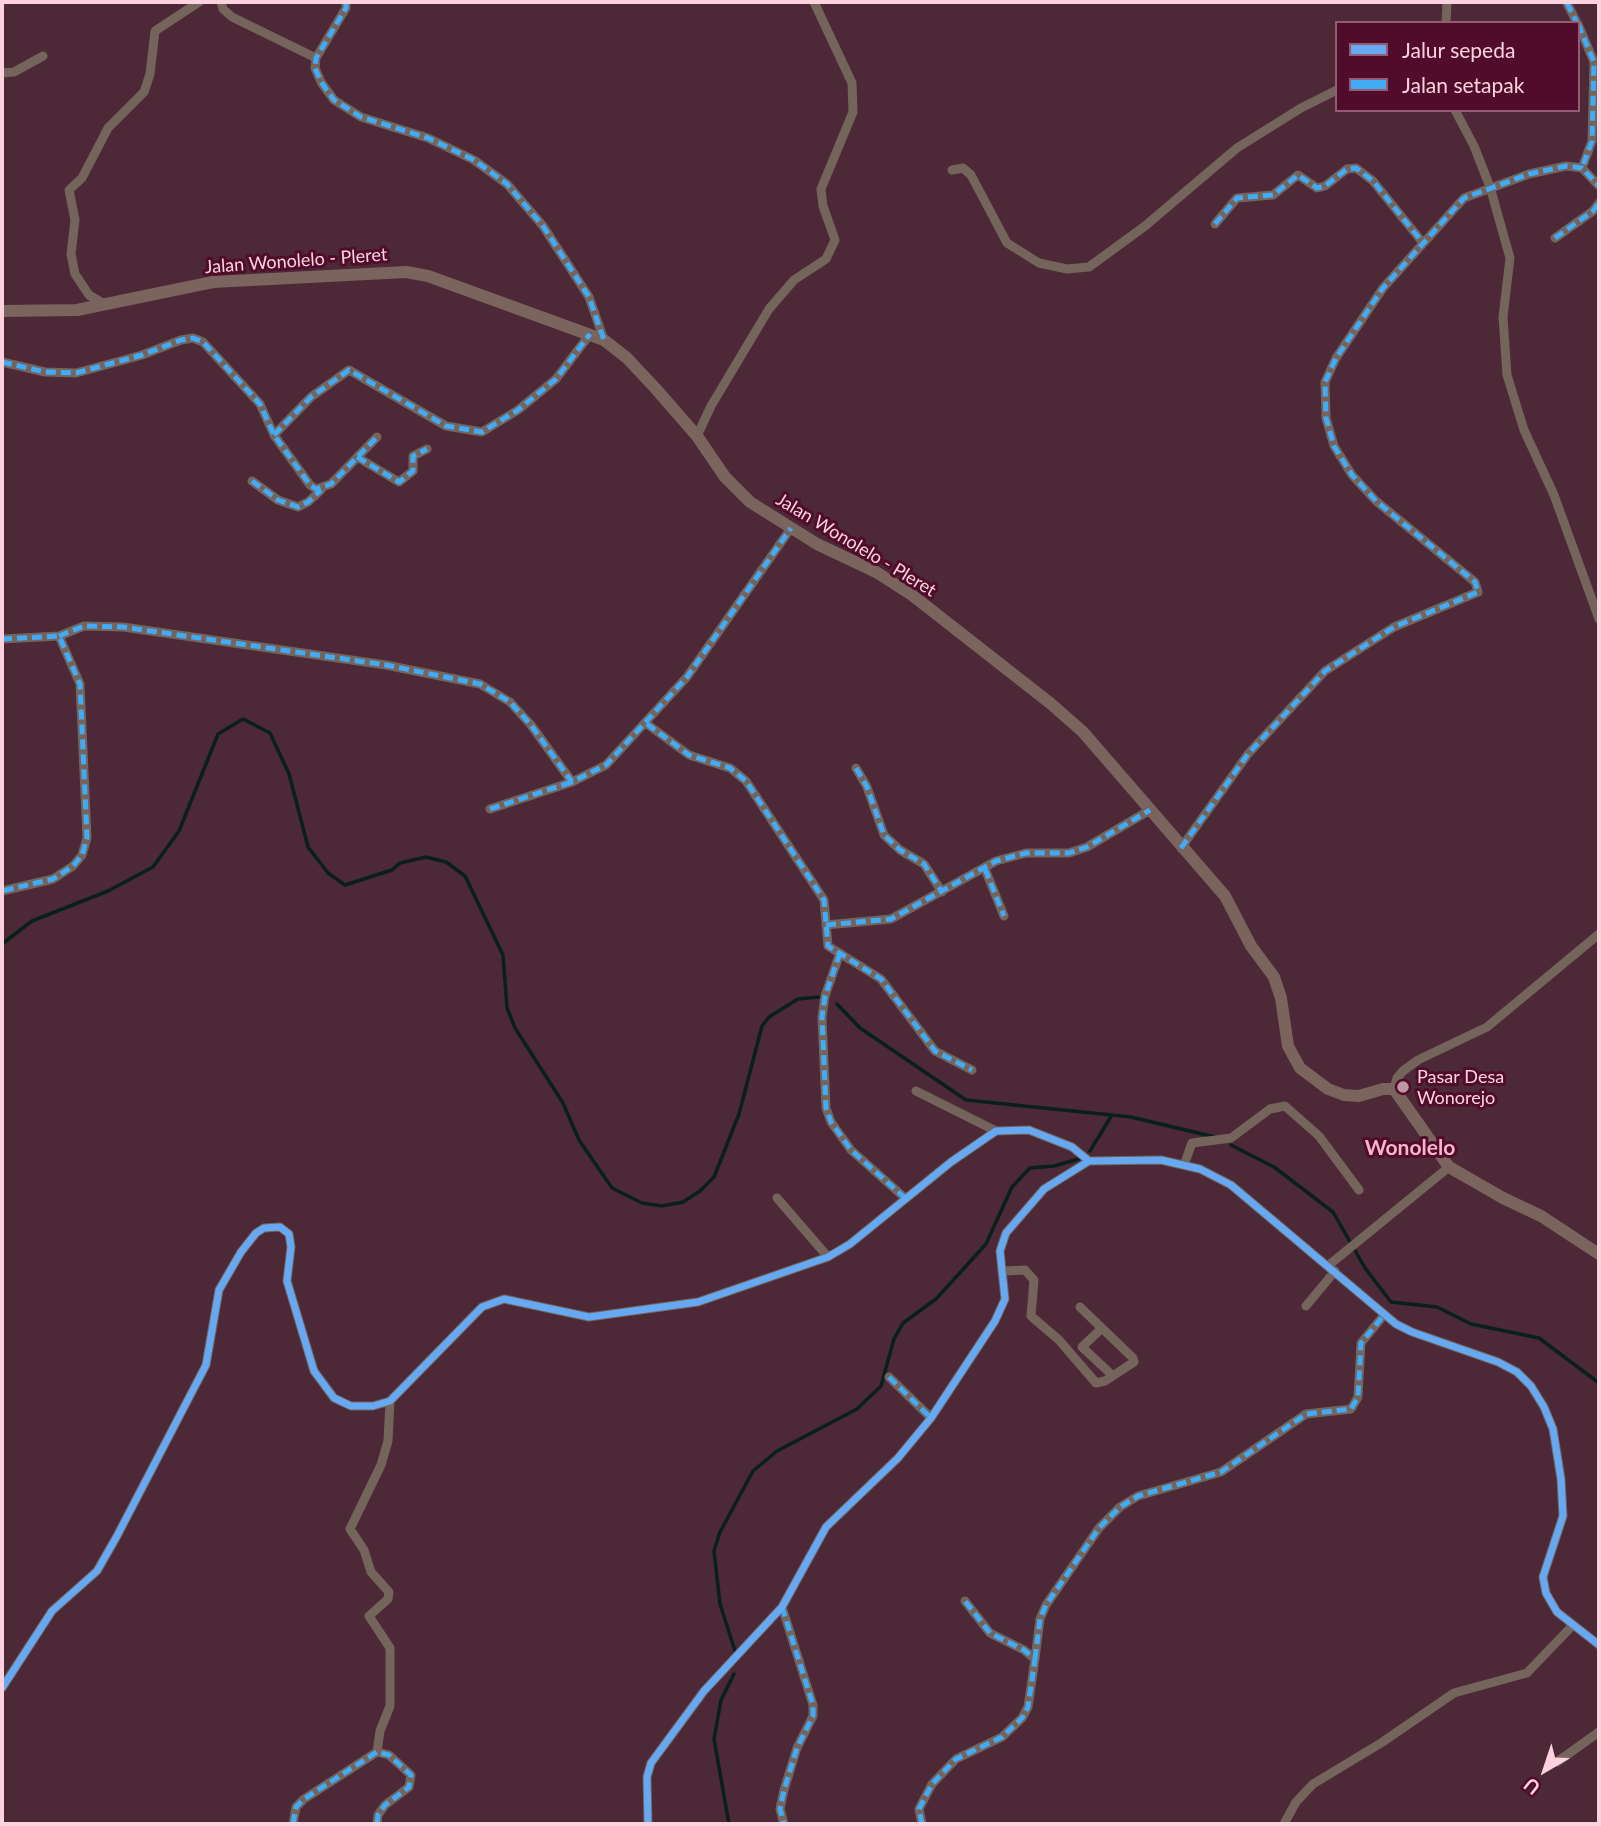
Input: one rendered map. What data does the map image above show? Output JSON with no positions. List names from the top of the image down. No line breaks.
{"streets":{"main road":["Jalan Wonolelo - Pleret"]},"districts":["Wonolelo"],"places":["Pasar Desa Wonorejo"],"legend":["Jalur sepeda","Jalan setapak"],"north":"bottom left"}
